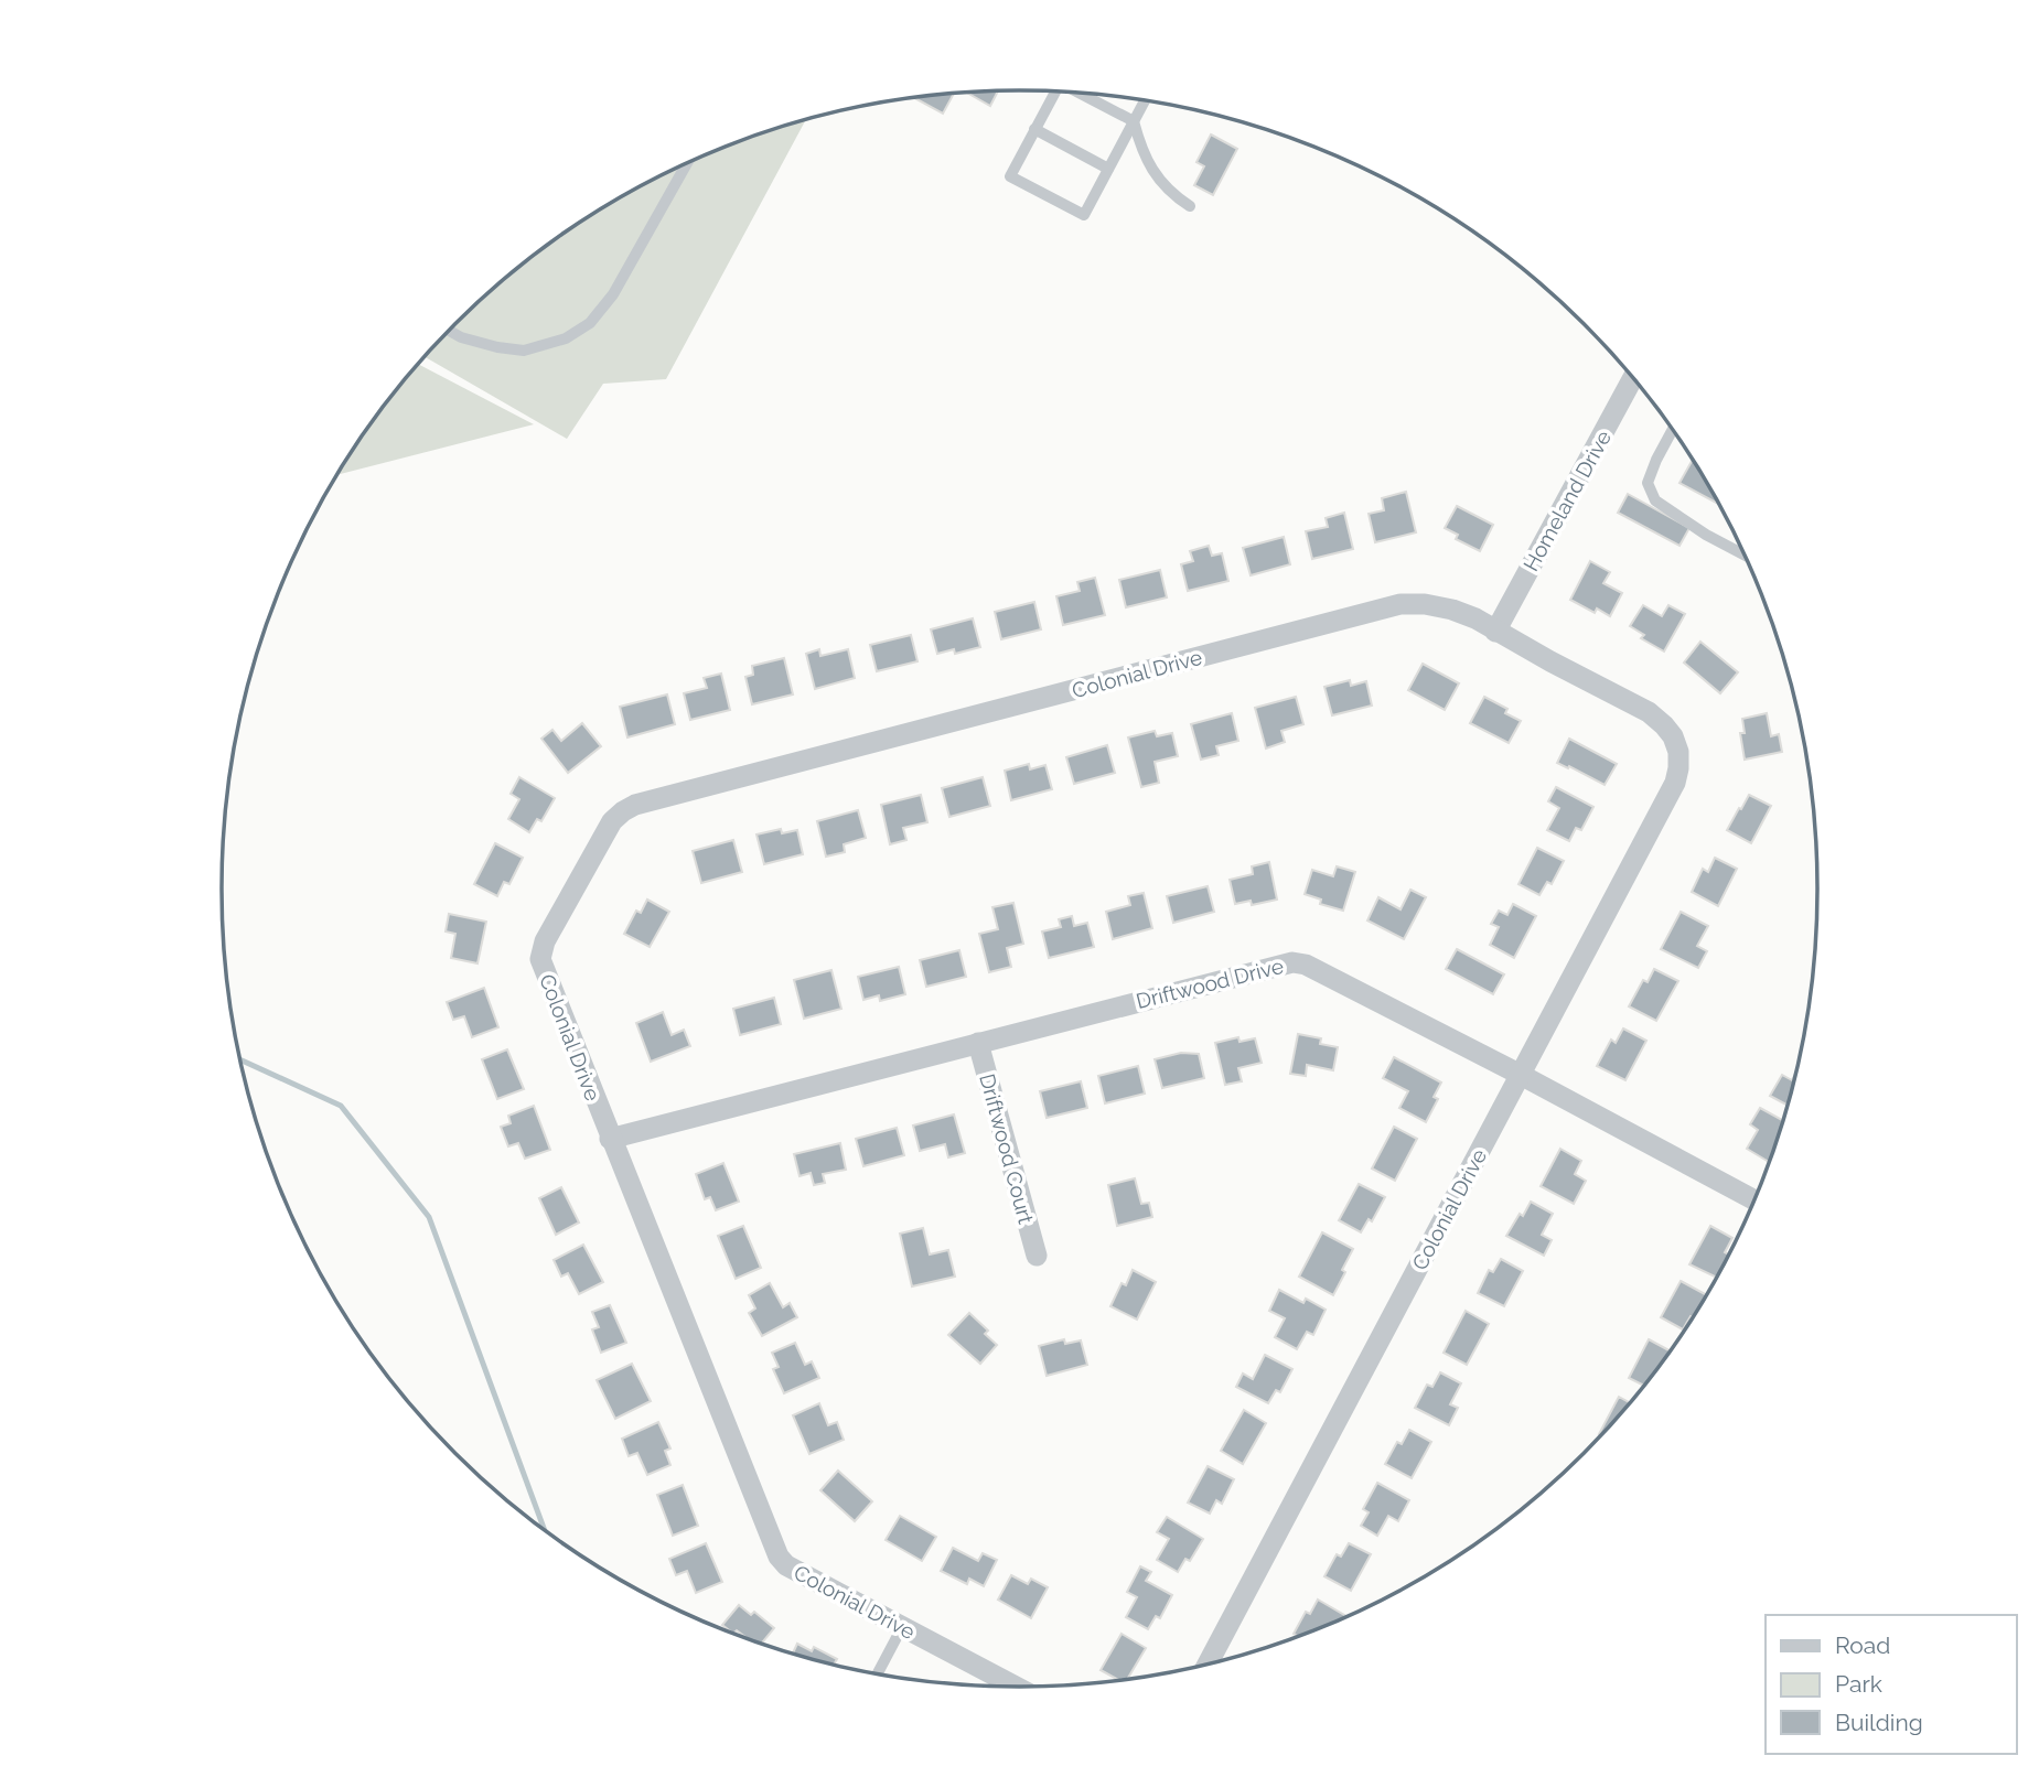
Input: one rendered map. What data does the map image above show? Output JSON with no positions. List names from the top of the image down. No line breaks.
{"streets":{"street":["Homeland Drive","Colonial Drive","Driftwood Drive","Driftwood Court"]},"crossings":[["Homeland Drive","Colonial Drive"],["Colonial Drive","Driftwood Drive"],["Driftwood Drive","Driftwood Court"]],"legend":["Road","Park","Building"]}
